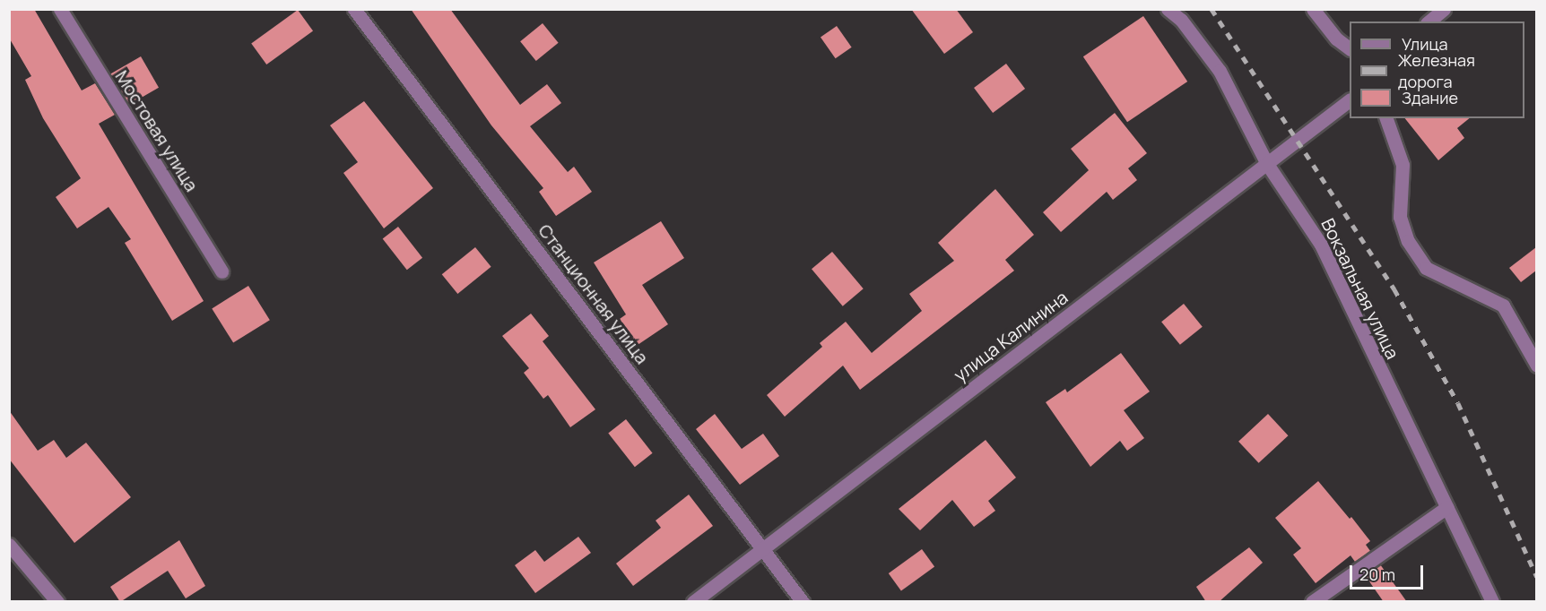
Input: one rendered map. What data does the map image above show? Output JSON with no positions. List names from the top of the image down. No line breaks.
{"streets":{"street":["Мостовая улица","Вокзальная улица","Станционная улица","улица Калинина"]},"crossings":[["Вокзальная улица","улица Калинина"],["Станционная улица","улица Калинина"]],"legend":["Улица","Железная дорога","Здание"],"scale_bar":"20 m"}
